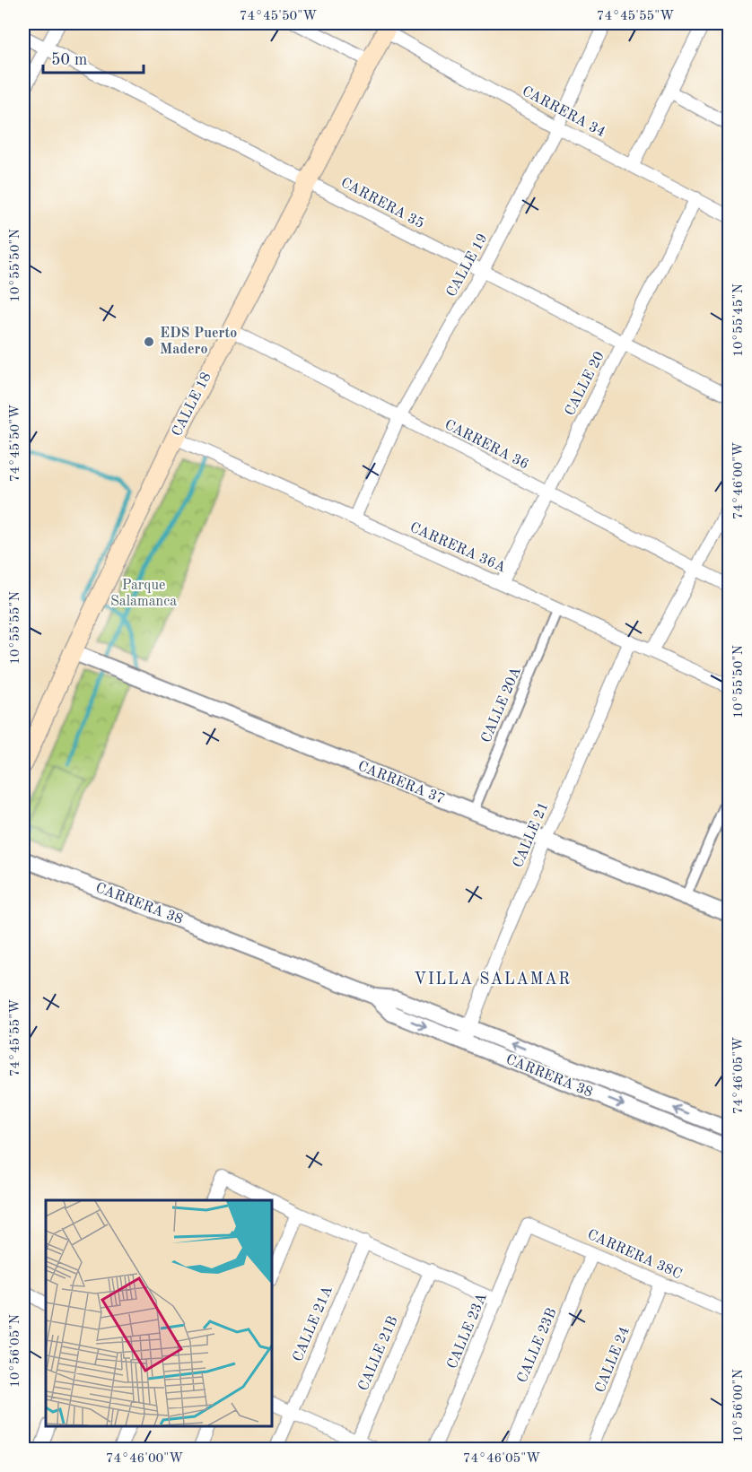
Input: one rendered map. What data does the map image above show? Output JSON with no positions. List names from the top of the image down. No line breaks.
{"streets":{"main road":["CALLE 18"],"street":["CARRERA 34","CARRERA 35","CALLE 19","CALLE 20","CARRERA 36","CARRERA 36A","CALLE 20A","CARRERA 37","CALLE 21","CARRERA 38","CARRERA 38C","CALLE 21A","CALLE 23A","CALLE 23B","CALLE 21B","CALLE 24"]},"crossings":[["CARRERA 34","CALLE 19"],["CARRERA 34","CALLE 20"],["CARRERA 34","CALLE 18"],["CARRERA 35","CALLE 19"],["CARRERA 35","CALLE 20"],["CARRERA 35","CALLE 18"],["CALLE 19","CARRERA 36"],["CALLE 19","CARRERA 36A"],["CALLE 20","CARRERA 36"],["CALLE 20","CARRERA 36A"],["CALLE 18","CARRERA 36"],["CALLE 18","CARRERA 36A"],["CALLE 18","CARRERA 37"],["CARRERA 36A","CALLE 20A"],["CARRERA 36A","CALLE 21"],["CALLE 20A","CARRERA 37"],["CARRERA 37","CALLE 21"],["CALLE 21","CARRERA 38"],["CARRERA 38C","CALLE 23A"],["CARRERA 38C","CALLE 23B"],["CARRERA 38C","CALLE 24"]],"districts":["VILLA SALAMAR"],"parks":["Parque Salamanca"],"places":["EDS Puerto Madero"],"scale_bar":"50 m","coordinates":["74°45'50\"W","74°45'55\"W","10°55'50\"N","10°55'45\"N","74°46'00\"W","10°55'55\"N","74°46'05\"W","10°56'05\"N","10°56'00\"N"]}
